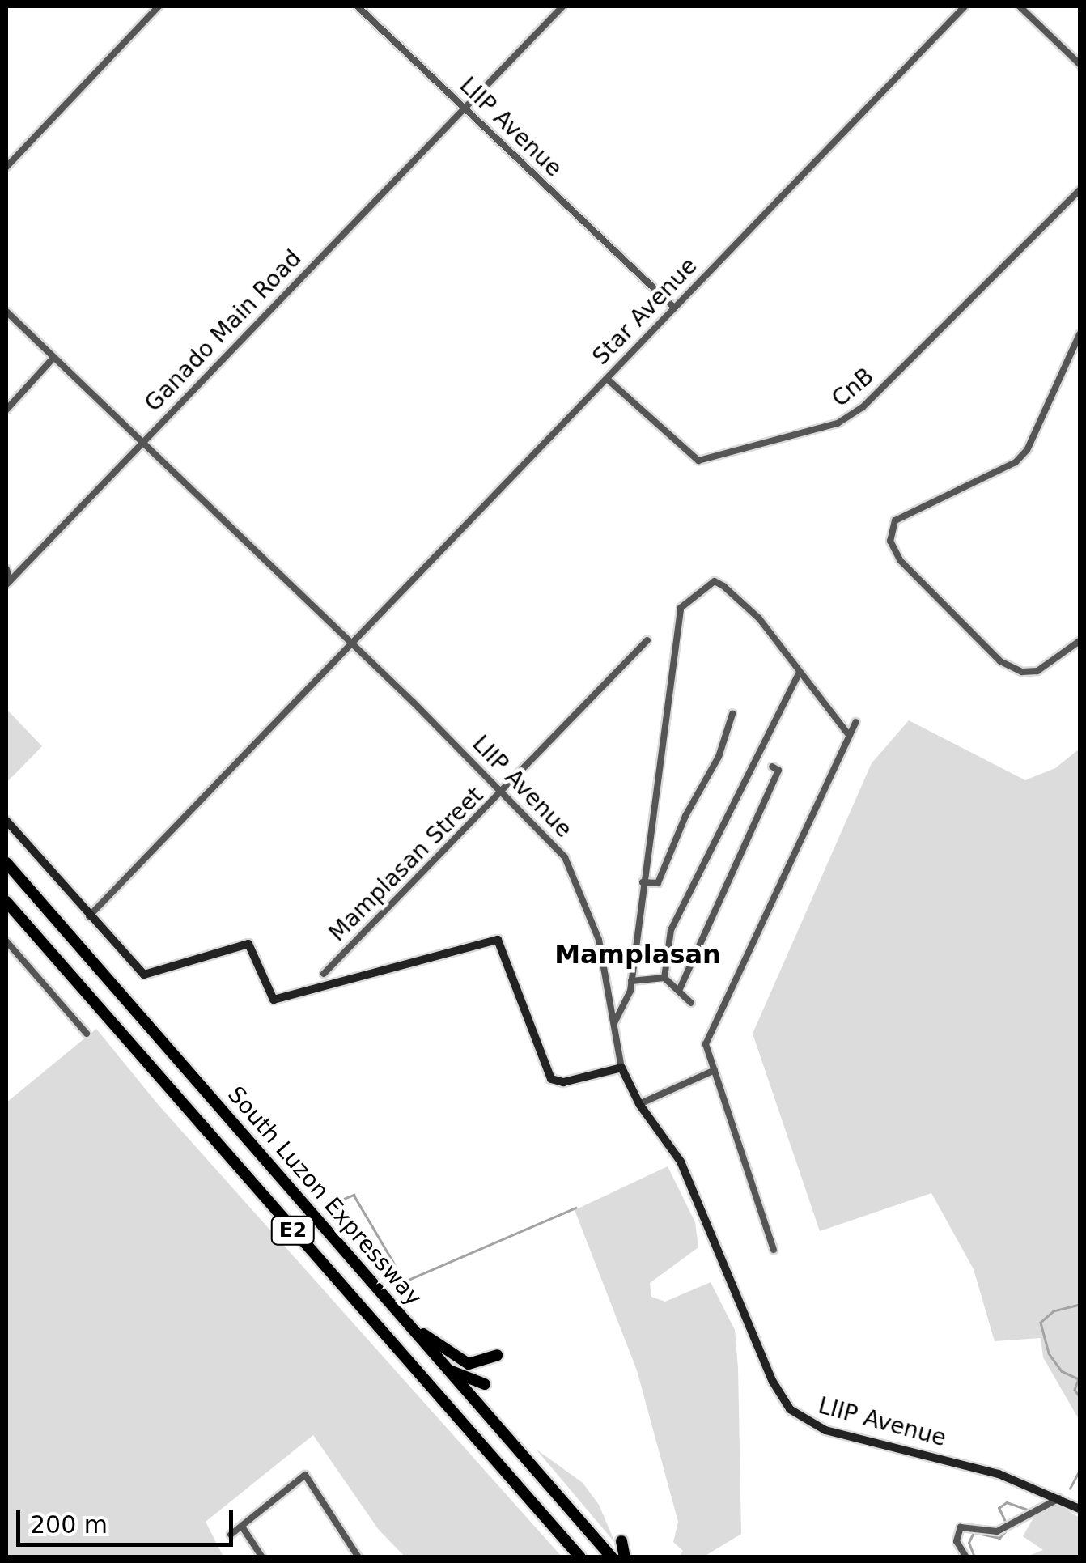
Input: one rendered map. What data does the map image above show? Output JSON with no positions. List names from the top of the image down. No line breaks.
{"streets":{"highway":["South Luzon Expressway","E2"],"street":["LIIP Avenue","Star Avenue","Ganado Main Road","CnB","Mamplasan Street"]},"crossings":[["LIIP Avenue","Star Avenue"],["LIIP Avenue","Ganado Main Road"],["LIIP Avenue","Mamplasan Street"],["Star Avenue","CnB"]],"districts":["Mamplasan"],"scale_bar":"200 m"}
